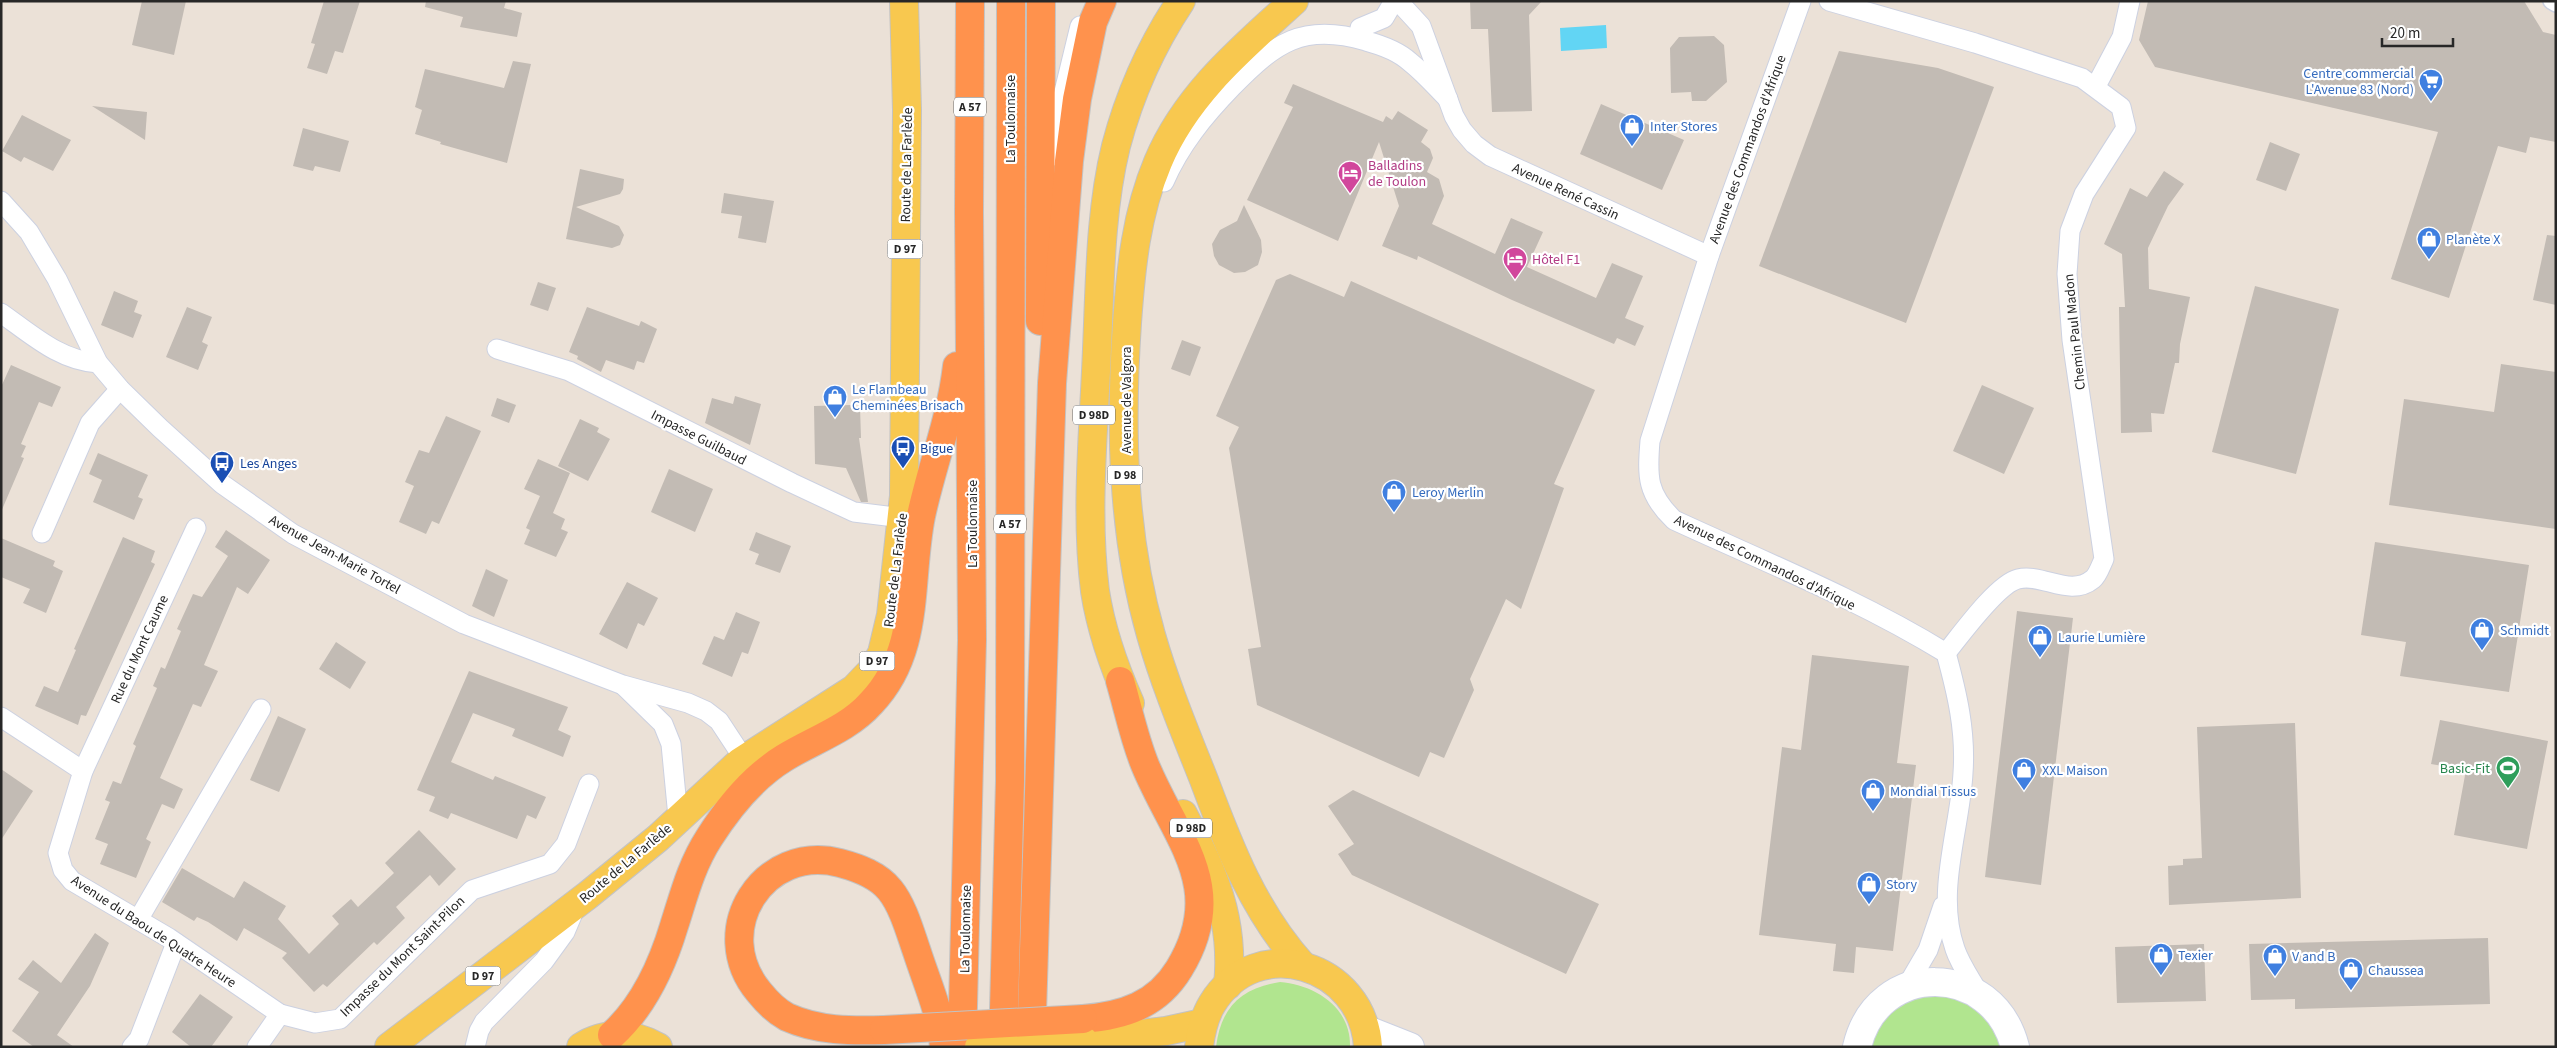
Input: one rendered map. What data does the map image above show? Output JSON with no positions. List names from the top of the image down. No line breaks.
{"streets":{"highway":["A 57","La Toulonnaise"],"main road":["Route de La Farlède","D 97","Avenue de Valgora","D 98D","D 98"],"street":["Avenue des Commandos d'Afrique","Avenue René Cassin","Chemin Paul Madon","Impasse Guilbaud","Avenue Jean-Marie Tortel","Rue du Mont Caume","Avenue du Baou de Quatre Heure","Impasse du Mont Saint-Pilon"]},"crossings":[["Avenue des Commandos d'Afrique","Avenue René Cassin"],["Avenue des Commandos d'Afrique","Chemin Paul Madon"],["Route de La Farlède","Impasse Guilbaud"],["Route de La Farlède","Avenue Jean-Marie Tortel"],["Avenue René Cassin","Avenue de Valgora"],["Rue du Mont Caume","Avenue du Baou de Quatre Heure"],["Avenue du Baou de Quatre Heure","Impasse du Mont Saint-Pilon"]],"places":{"supermarket":["Centre commercial L'Avenue 83 (Nord)"],"shop":["Inter Stores","Planète X","Le Flambeau Cheminées Brisach","Leroy Merlin","Schmidt","Laurie Lumière","XXL Maison","Mondial Tissus","Story","Texier","V and B","Chaussea"],"hotel":["Balladins de Toulon","Hôtel F1"],"bus stop":["Bigue","Les Anges"],"sports":["Basic-Fit"]},"scale_bar":"20 m"}
